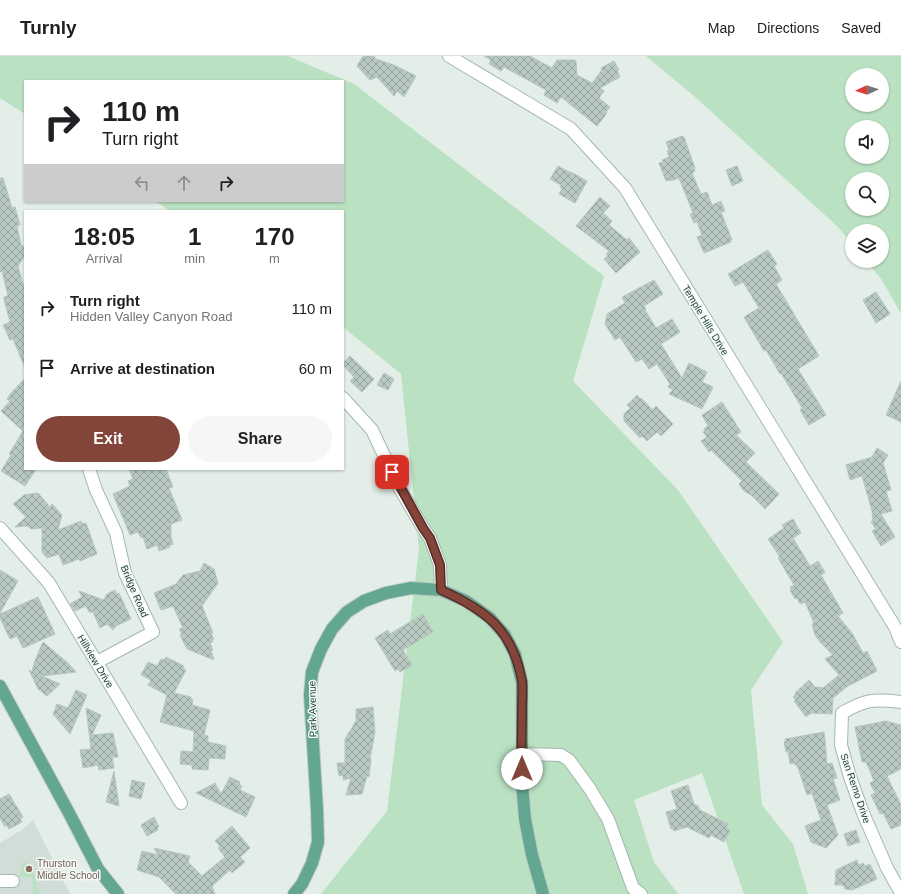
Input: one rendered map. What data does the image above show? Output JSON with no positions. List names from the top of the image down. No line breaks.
{"streets":{"main road":["Park Avenue"],"street":["Temple Hills Drive","Bridge Road","Hillview Drive","San Remo Drive"]},"crossings":[["Bridge Road","Hillview Drive"]],"places":["Thurston Middle School"],"north":"left","page":{"header":"Turnly","nav":["Map","Directions","Saved"],"turn":["110 m","Turn right"],"eta":["18:05","Arrival","1","min","170","m"],"list":[{"name":"Turn right","note":"Hidden Valley Canyon Road","value":"110 m"},{"name":"Arrive at destination","value":"60 m"}],"buttons":["Exit","Share"]}}
